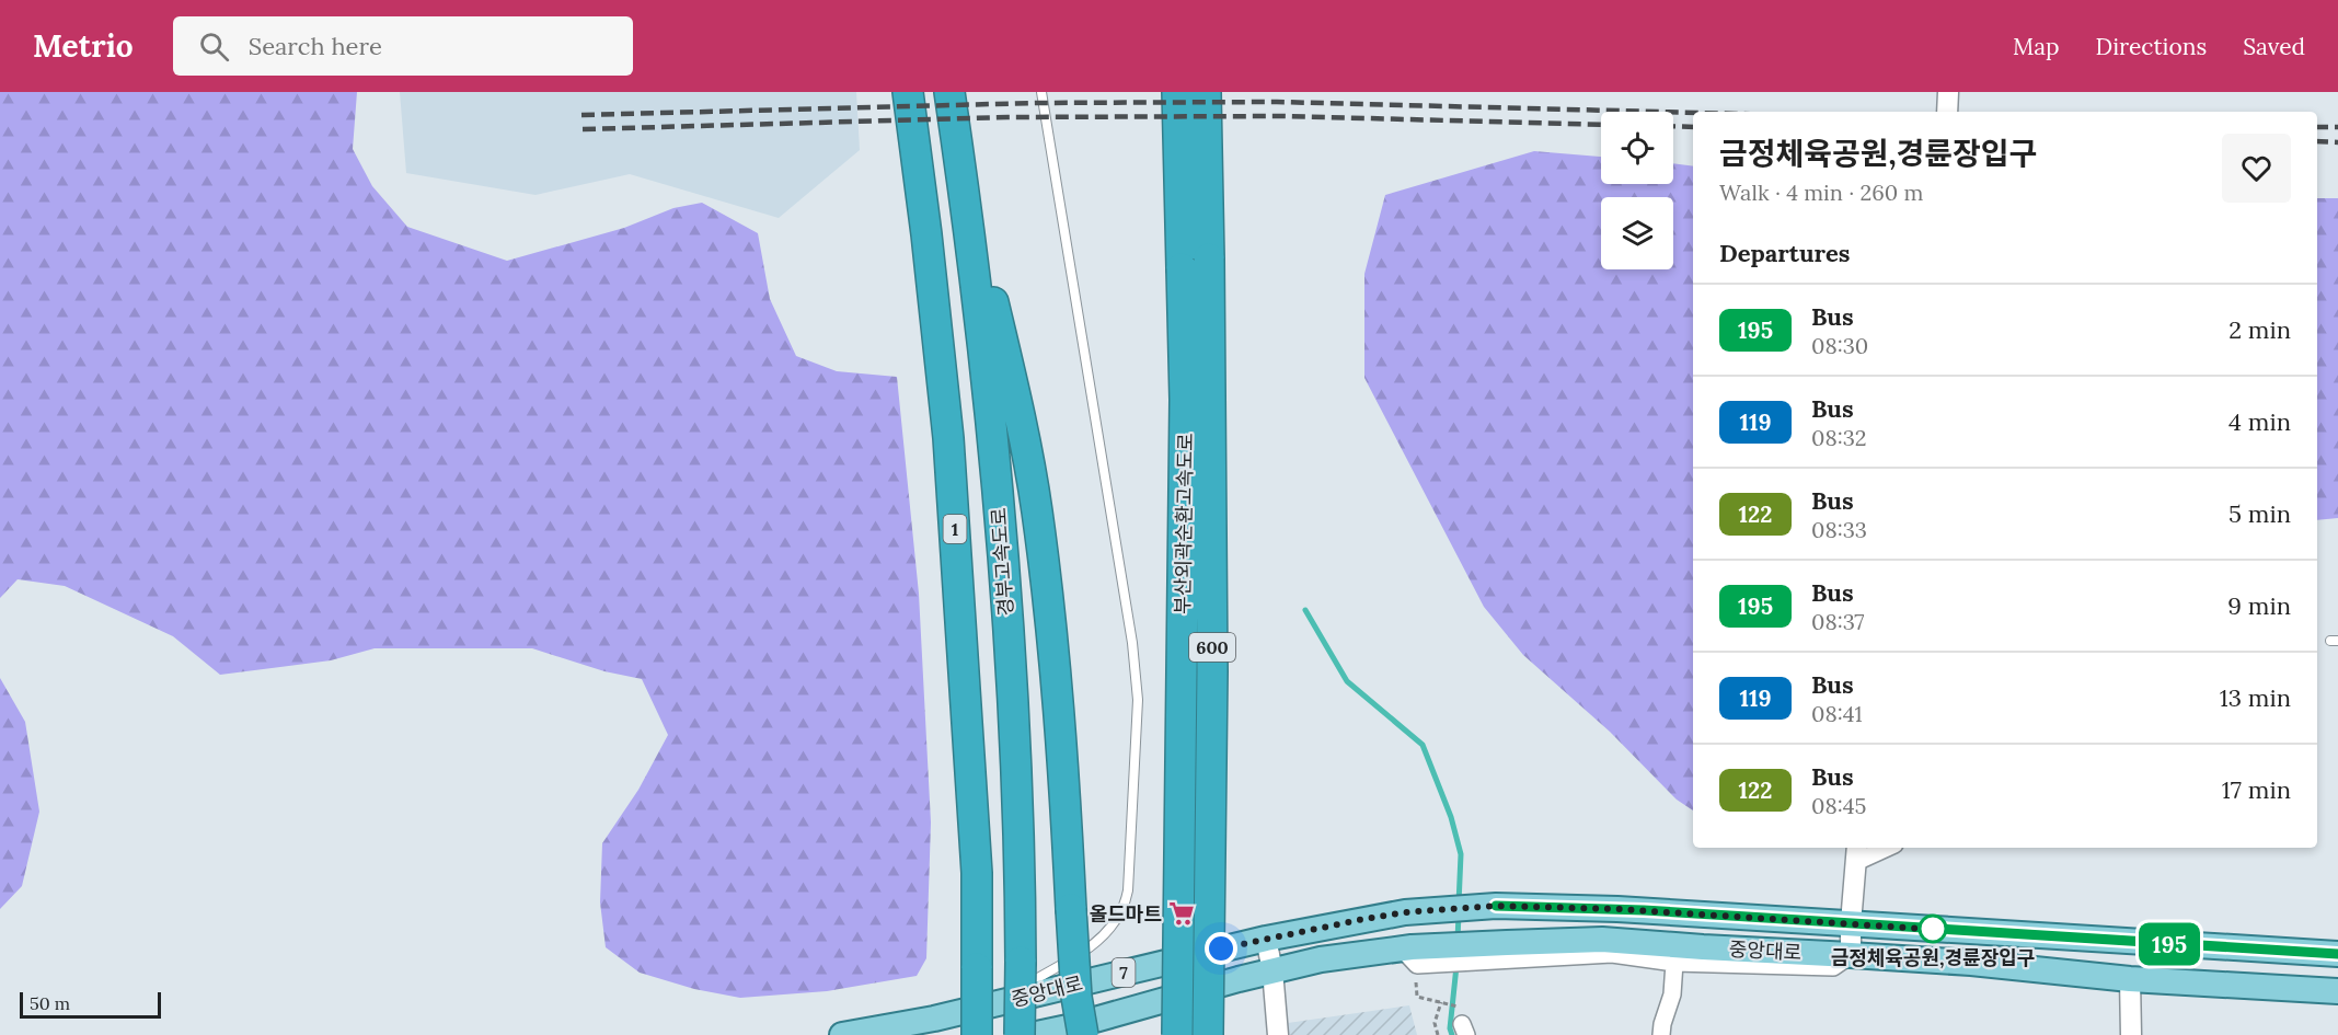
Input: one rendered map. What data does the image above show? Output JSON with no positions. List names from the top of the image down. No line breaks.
{"streets":{"highway":["부산외곽순환고속도로","1","경부고속도로","600"],"main road":["중앙대로","7"]},"places":{"supermarket":["올드마트"],"other":["금정체육공원,경륜장입구"]},"lines":["bus line 195"],"scale_bar":"50 m","page":{"header":"Metrio","search":"Search here","nav":["Map","Directions","Saved"],"on_map":"195","heading":[["금정체육공원,경륜장입구","Walk · 4 min · 260 m"],"Departures"],"list":[{"mark":"195","name":"Bus","note":"08:30","value":"2 min"},{"mark":"119","name":"Bus","note":"08:32","value":"4 min"},{"mark":"122","name":"Bus","note":"08:33","value":"5 min"},{"mark":"195","name":"Bus","note":"08:37","value":"9 min"},{"mark":"119","name":"Bus","note":"08:41","value":"13 min"},{"mark":"122","name":"Bus","note":"08:45","value":"17 min"}],"scale":"50 m"}}
